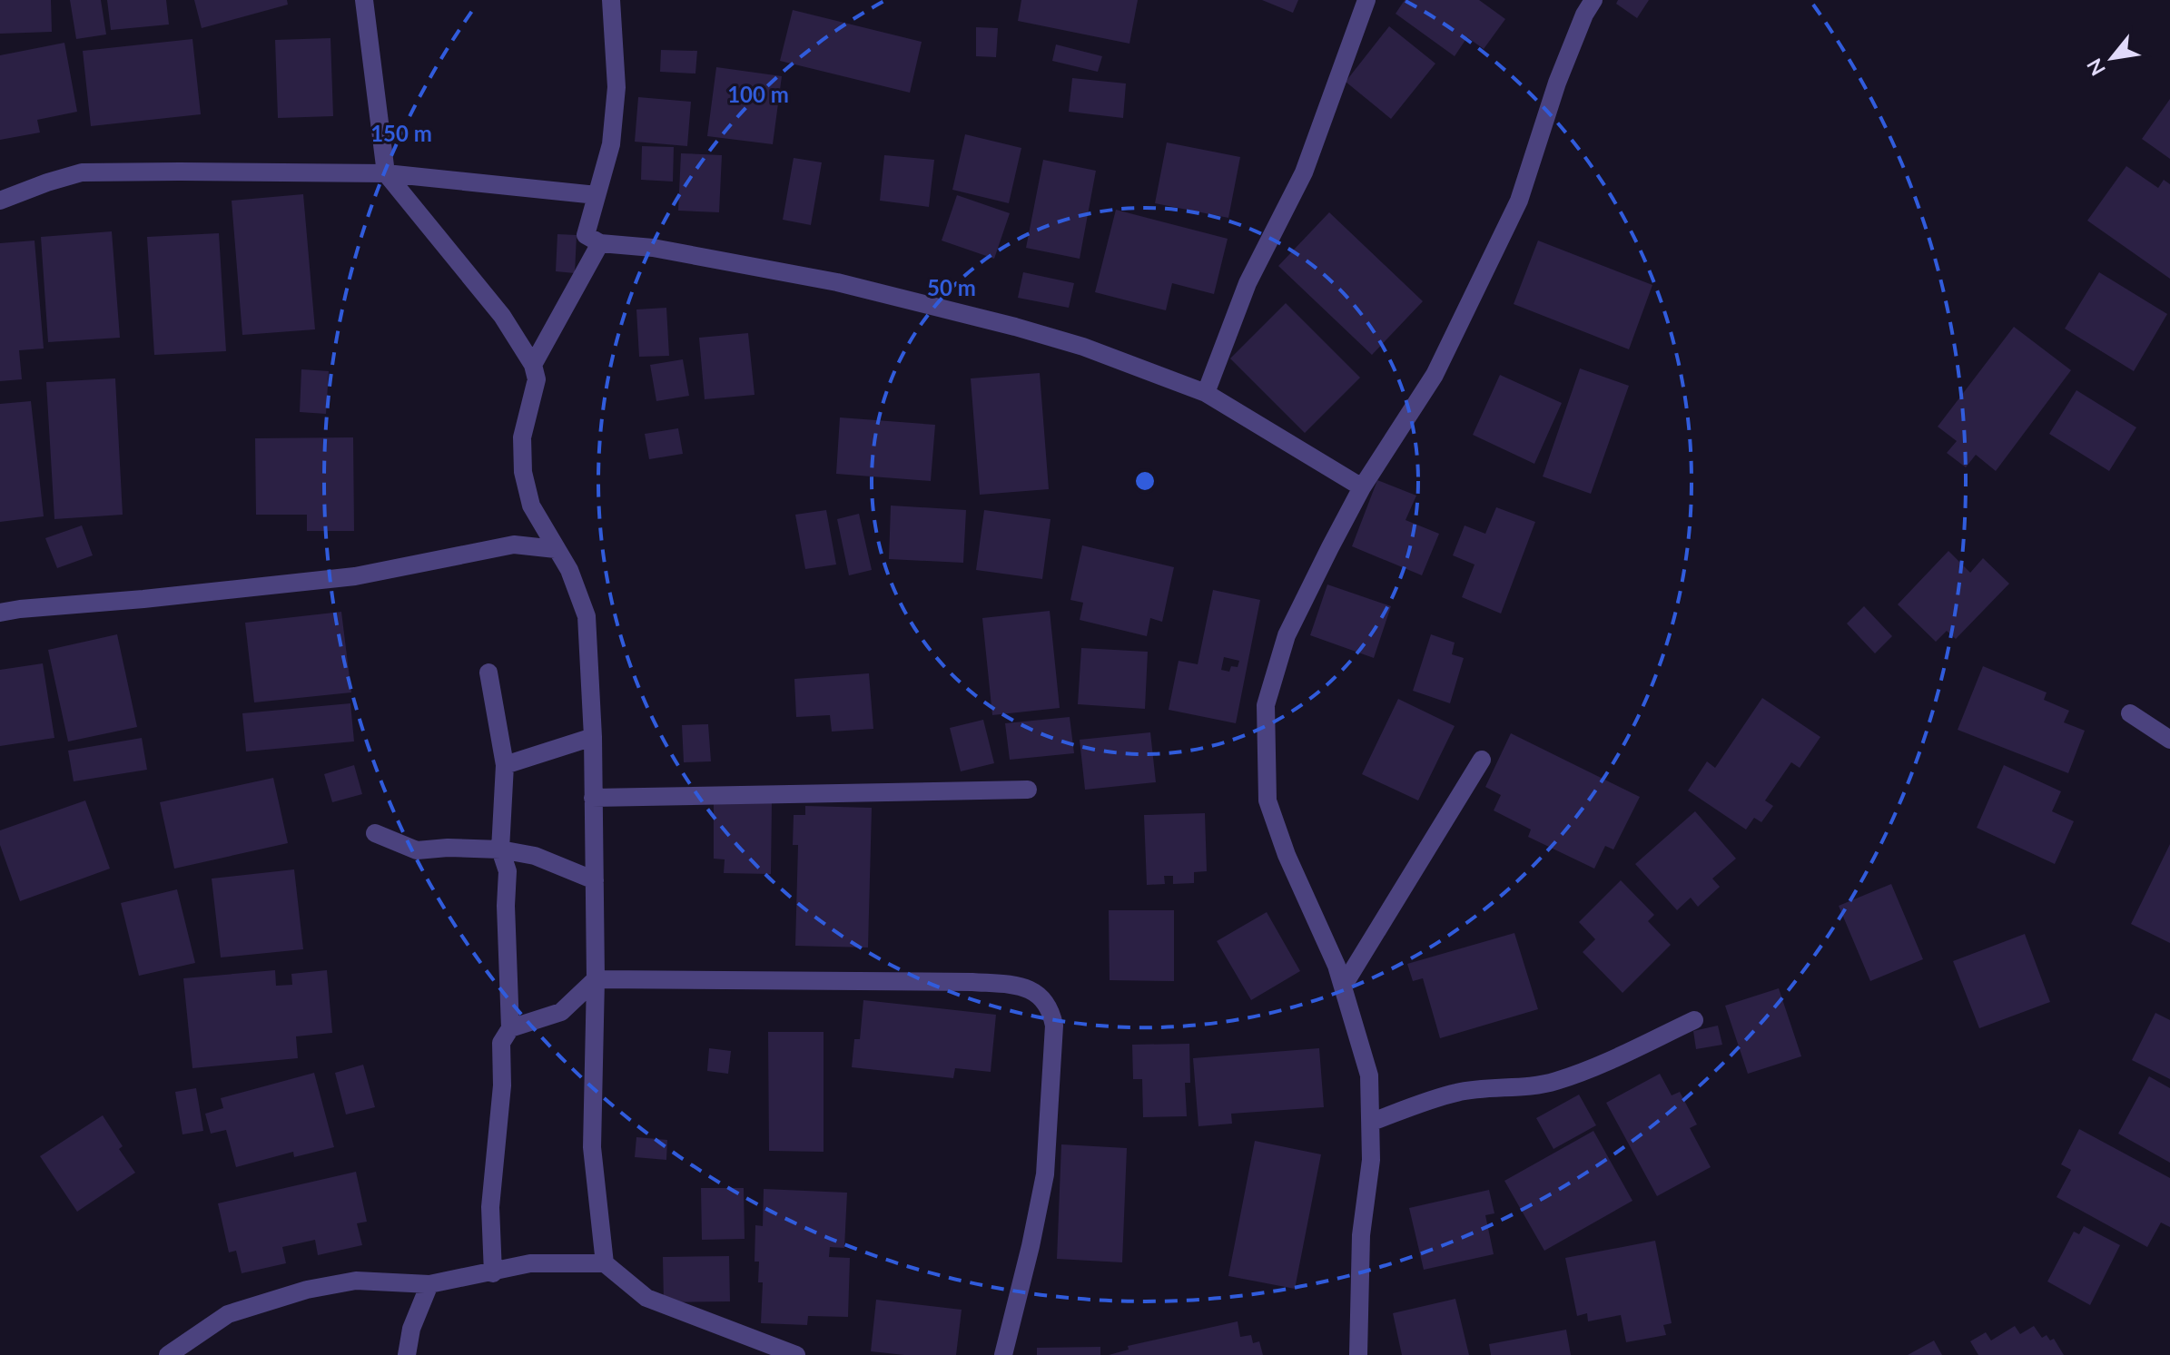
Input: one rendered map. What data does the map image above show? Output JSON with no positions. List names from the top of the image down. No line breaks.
{"north":"bottom left","rings":["100 m","150 m","50 m"]}
